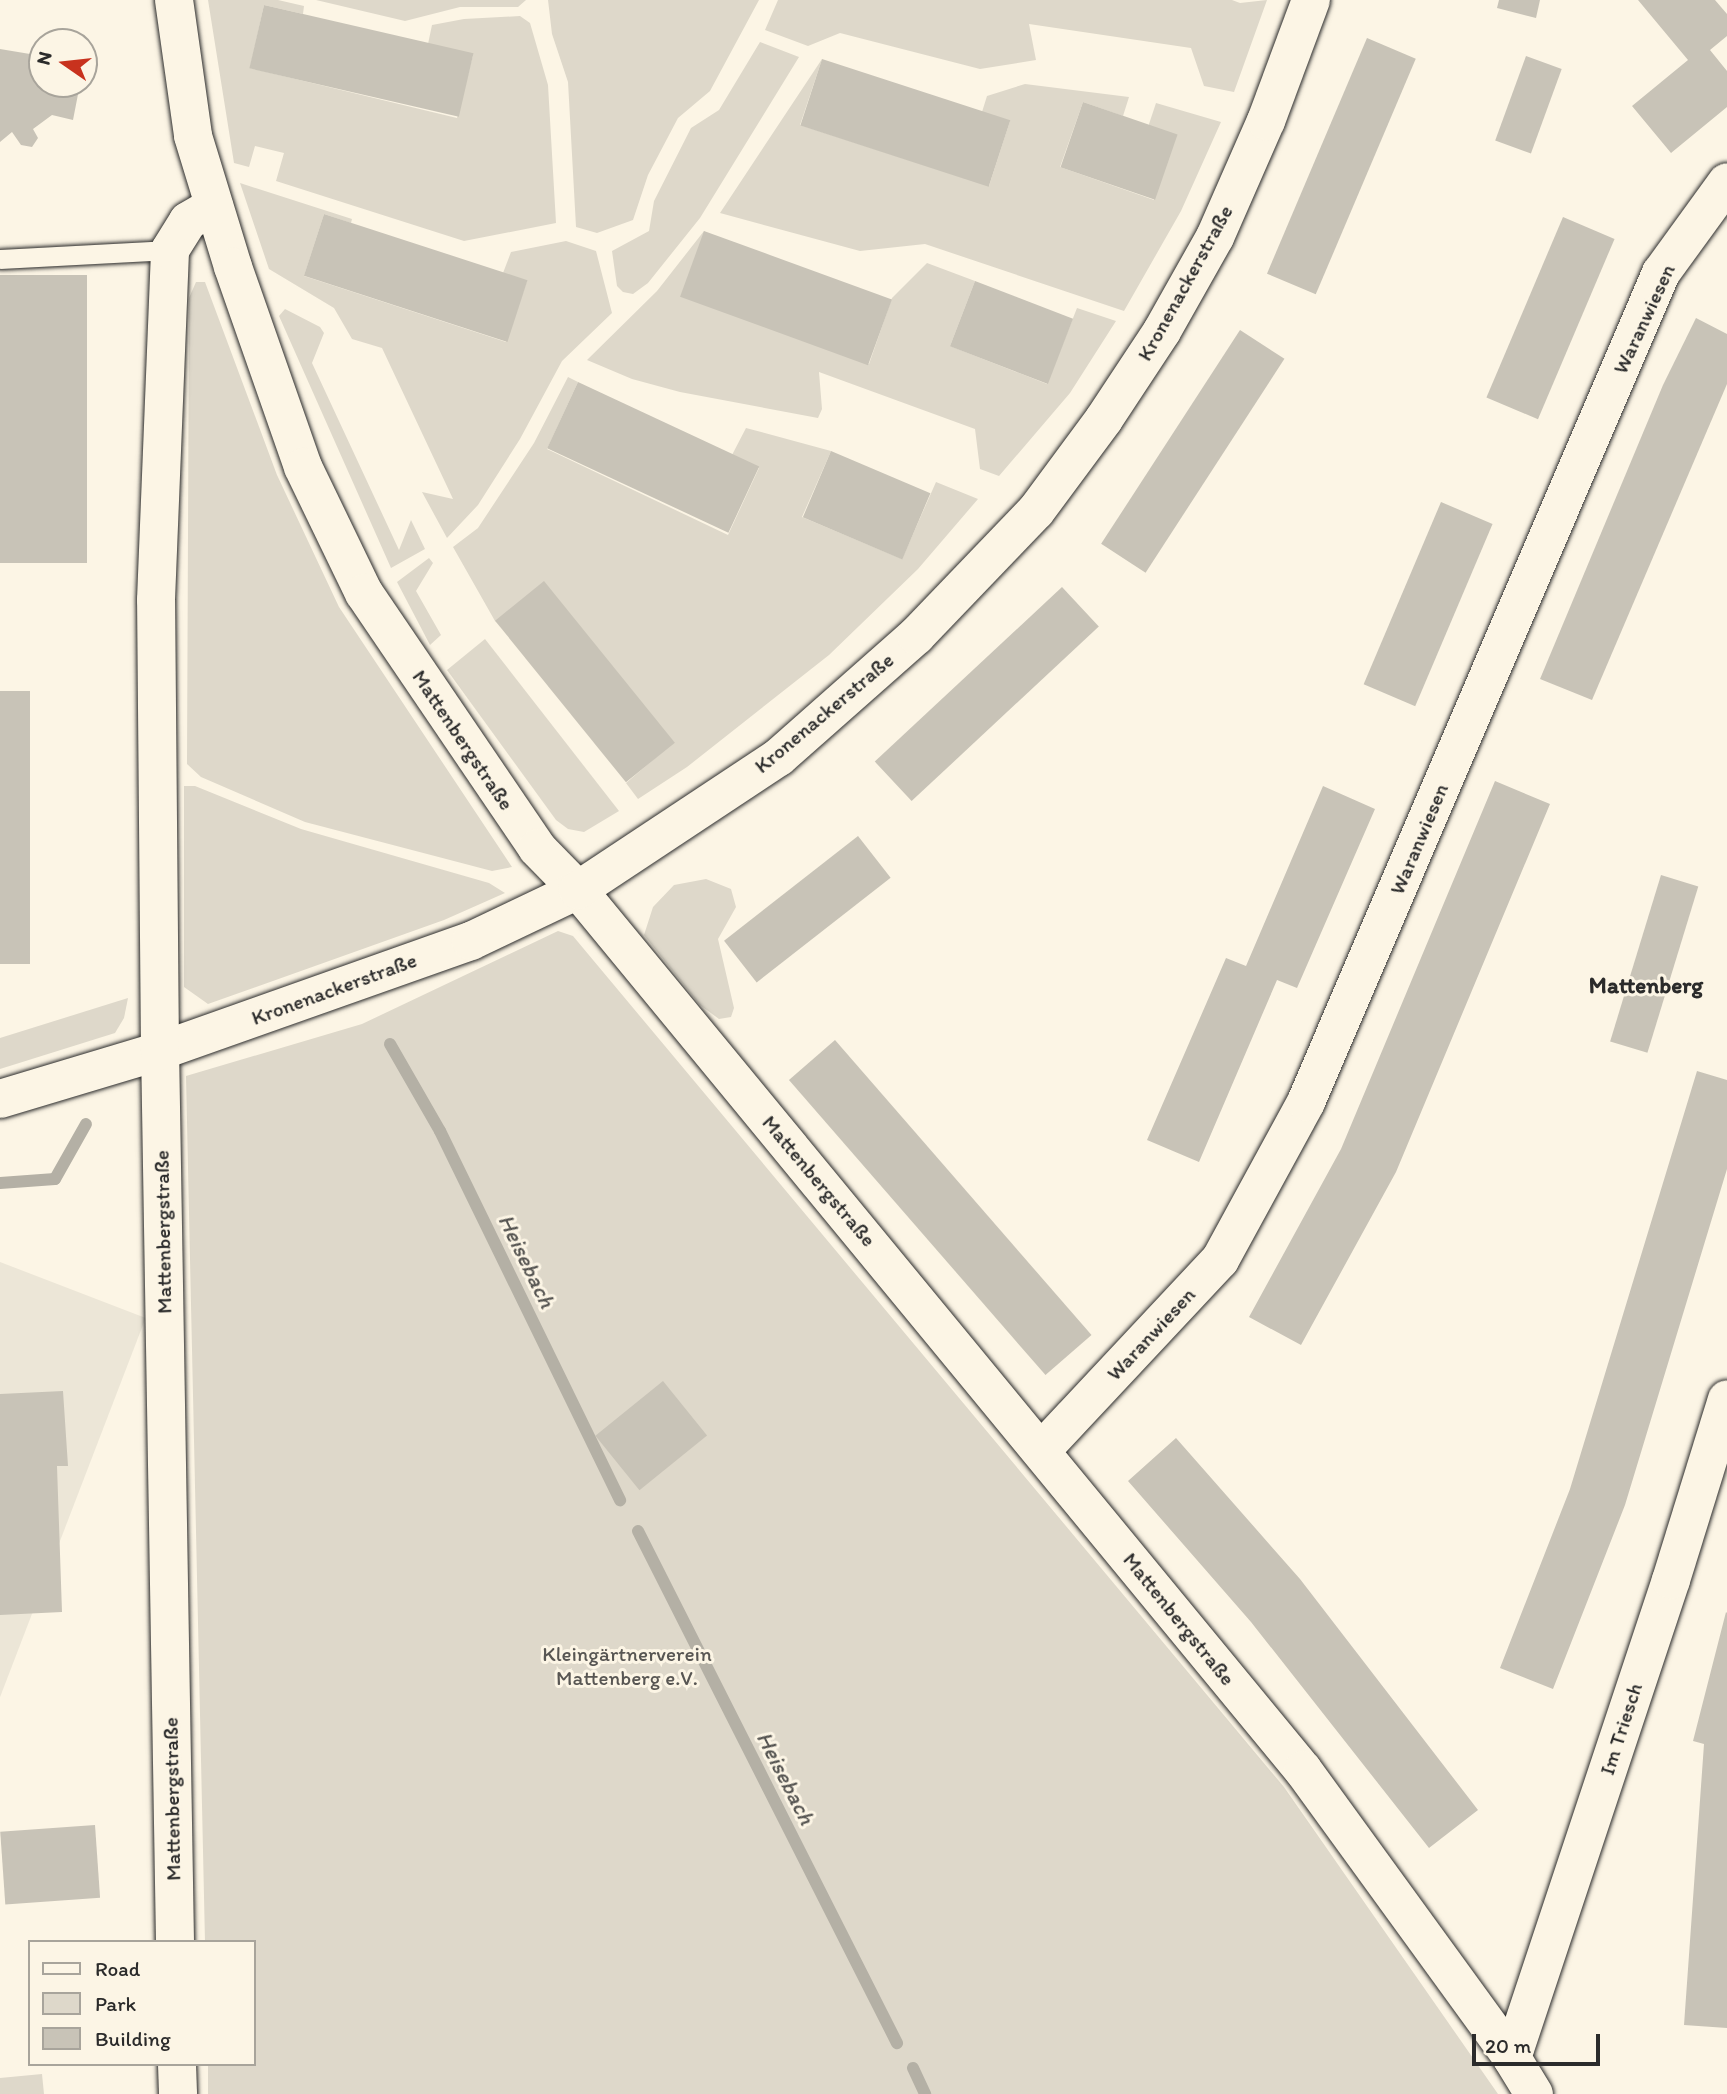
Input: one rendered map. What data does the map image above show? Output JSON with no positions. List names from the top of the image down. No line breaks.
{"streets":{"street":["Kronenackerstraße","Waranwiesen","Mattenbergstraße","Im Triesch"]},"crossings":[["Kronenackerstraße","Mattenbergstraße"],["Waranwiesen","Mattenbergstraße"],["Mattenbergstraße","Im Triesch"]],"districts":["Mattenberg"],"water":["Heisebach"],"parks":["Kleingärtnerverein Mattenberg e.V."],"legend":["Road","Park","Building"],"scale_bar":"20 m","north":"left"}
